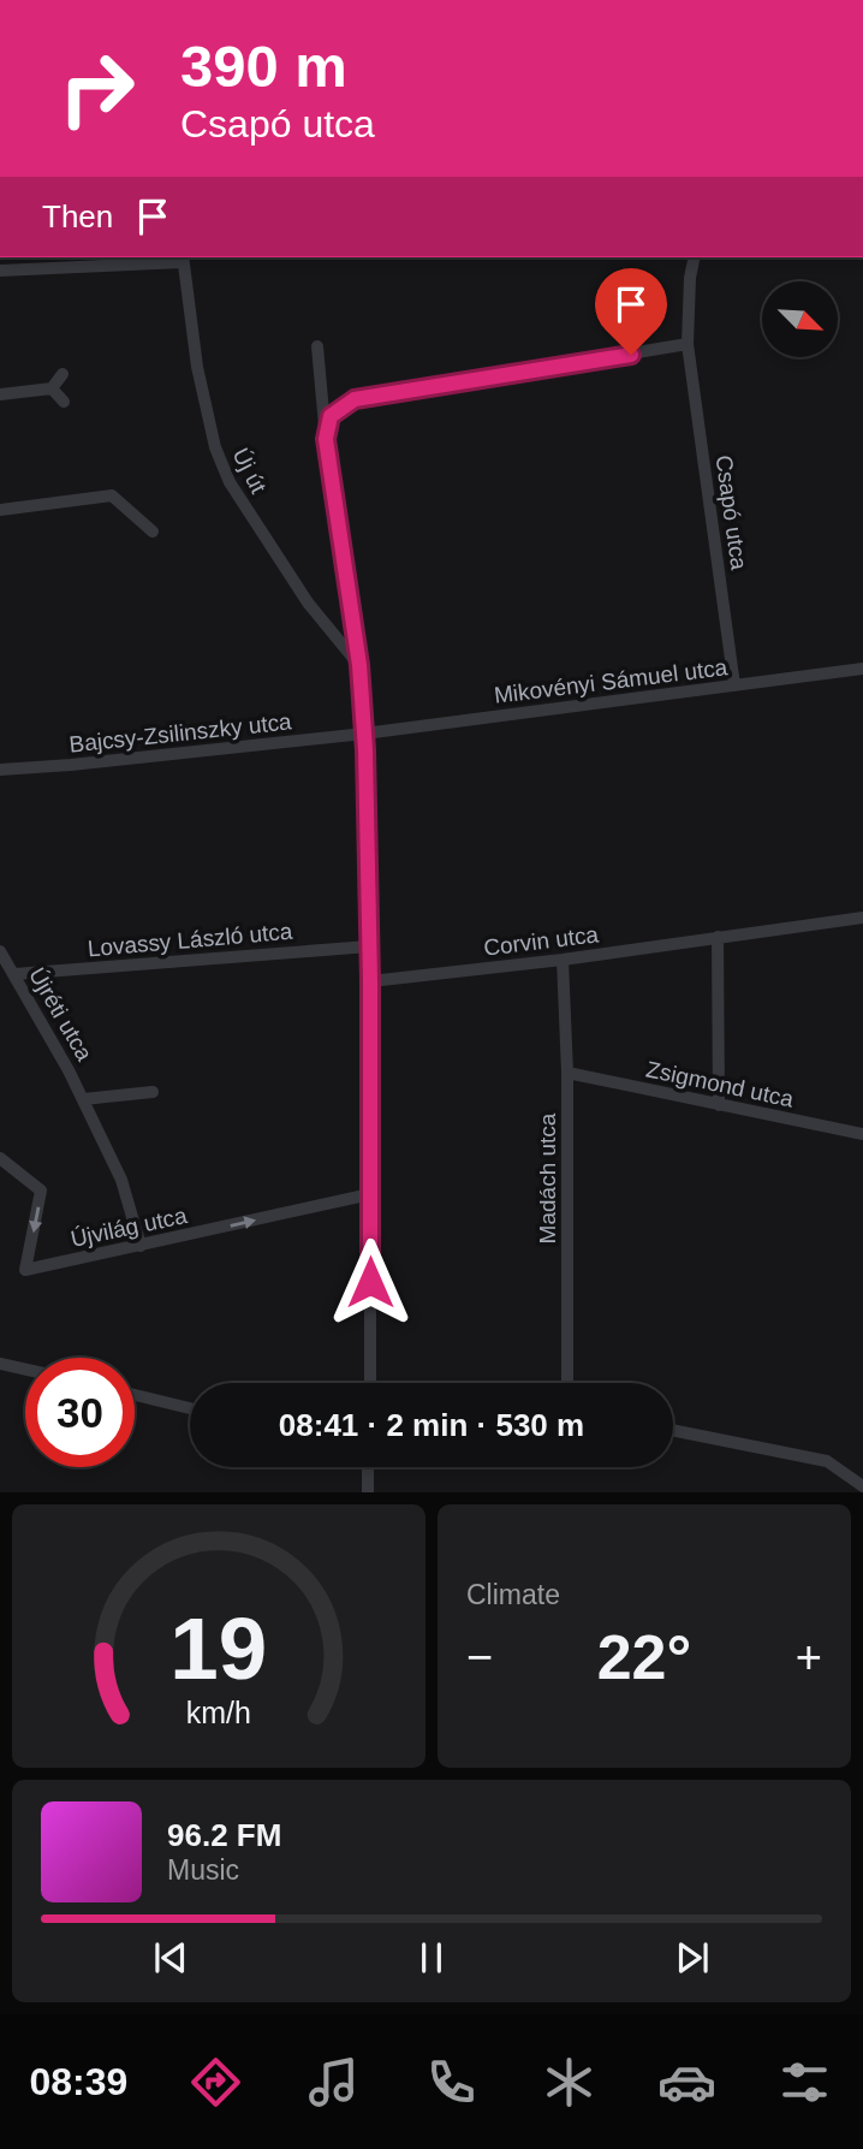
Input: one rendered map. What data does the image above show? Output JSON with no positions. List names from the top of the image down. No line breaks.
{"streets":{"street":["Új út","Csapó utca","Mikovényi Sámuel utca","Bajcsy-Zsilinszky utca","Lovassy László utca","Corvin utca","Újréti utca","Zsigmond utca","Madách utca","Újvilág utca"]},"crossings":[["Csapó utca","Mikovényi Sámuel utca"],["Mikovényi Sámuel utca","Bajcsy-Zsilinszky utca"],["Lovassy László utca","Újréti utca"],["Corvin utca","Madách utca"],["Újréti utca","Újvilág utca"],["Zsigmond utca","Madách utca"]],"north":"bottom right","page":{"turn":["390 m","Csapó utca"],"then":"Then","limit":"30","trip":"08:41 · 2 min · 530 m","tile":"Climate","heat":["−","22°","+"],"song":["96.2 FM","Music"],"tabs":"08:39","gauge":["19","km/h"]}}
